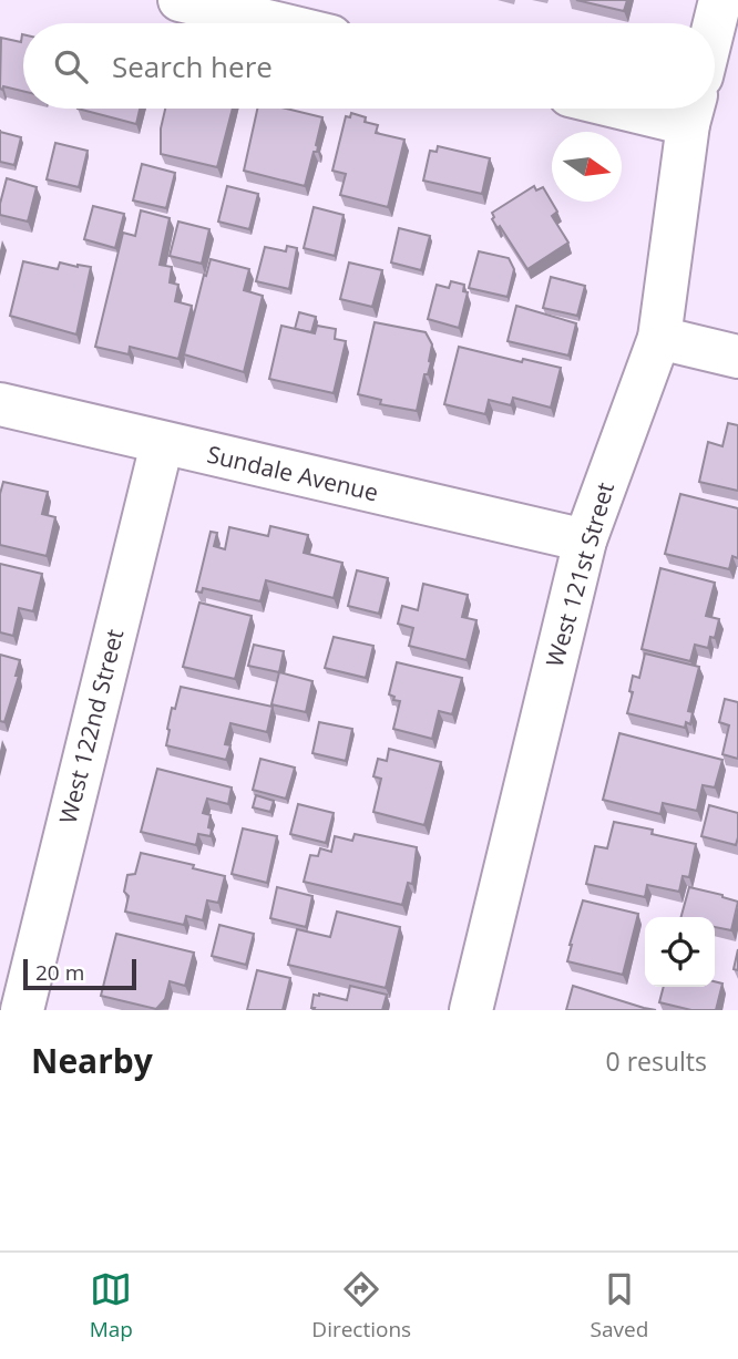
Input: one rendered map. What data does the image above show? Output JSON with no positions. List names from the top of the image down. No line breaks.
{"streets":{"street":["Sundale Avenue","West 121st Street","West 122nd Street"]},"crossings":[["Sundale Avenue","West 121st Street"],["Sundale Avenue","West 122nd Street"]],"scale_bar":"20 m","north":"right","page":{"search":"Search here","scale":"20 m","heading":["Nearby","0 results"],"nav":["Map","Directions","Saved"]}}
